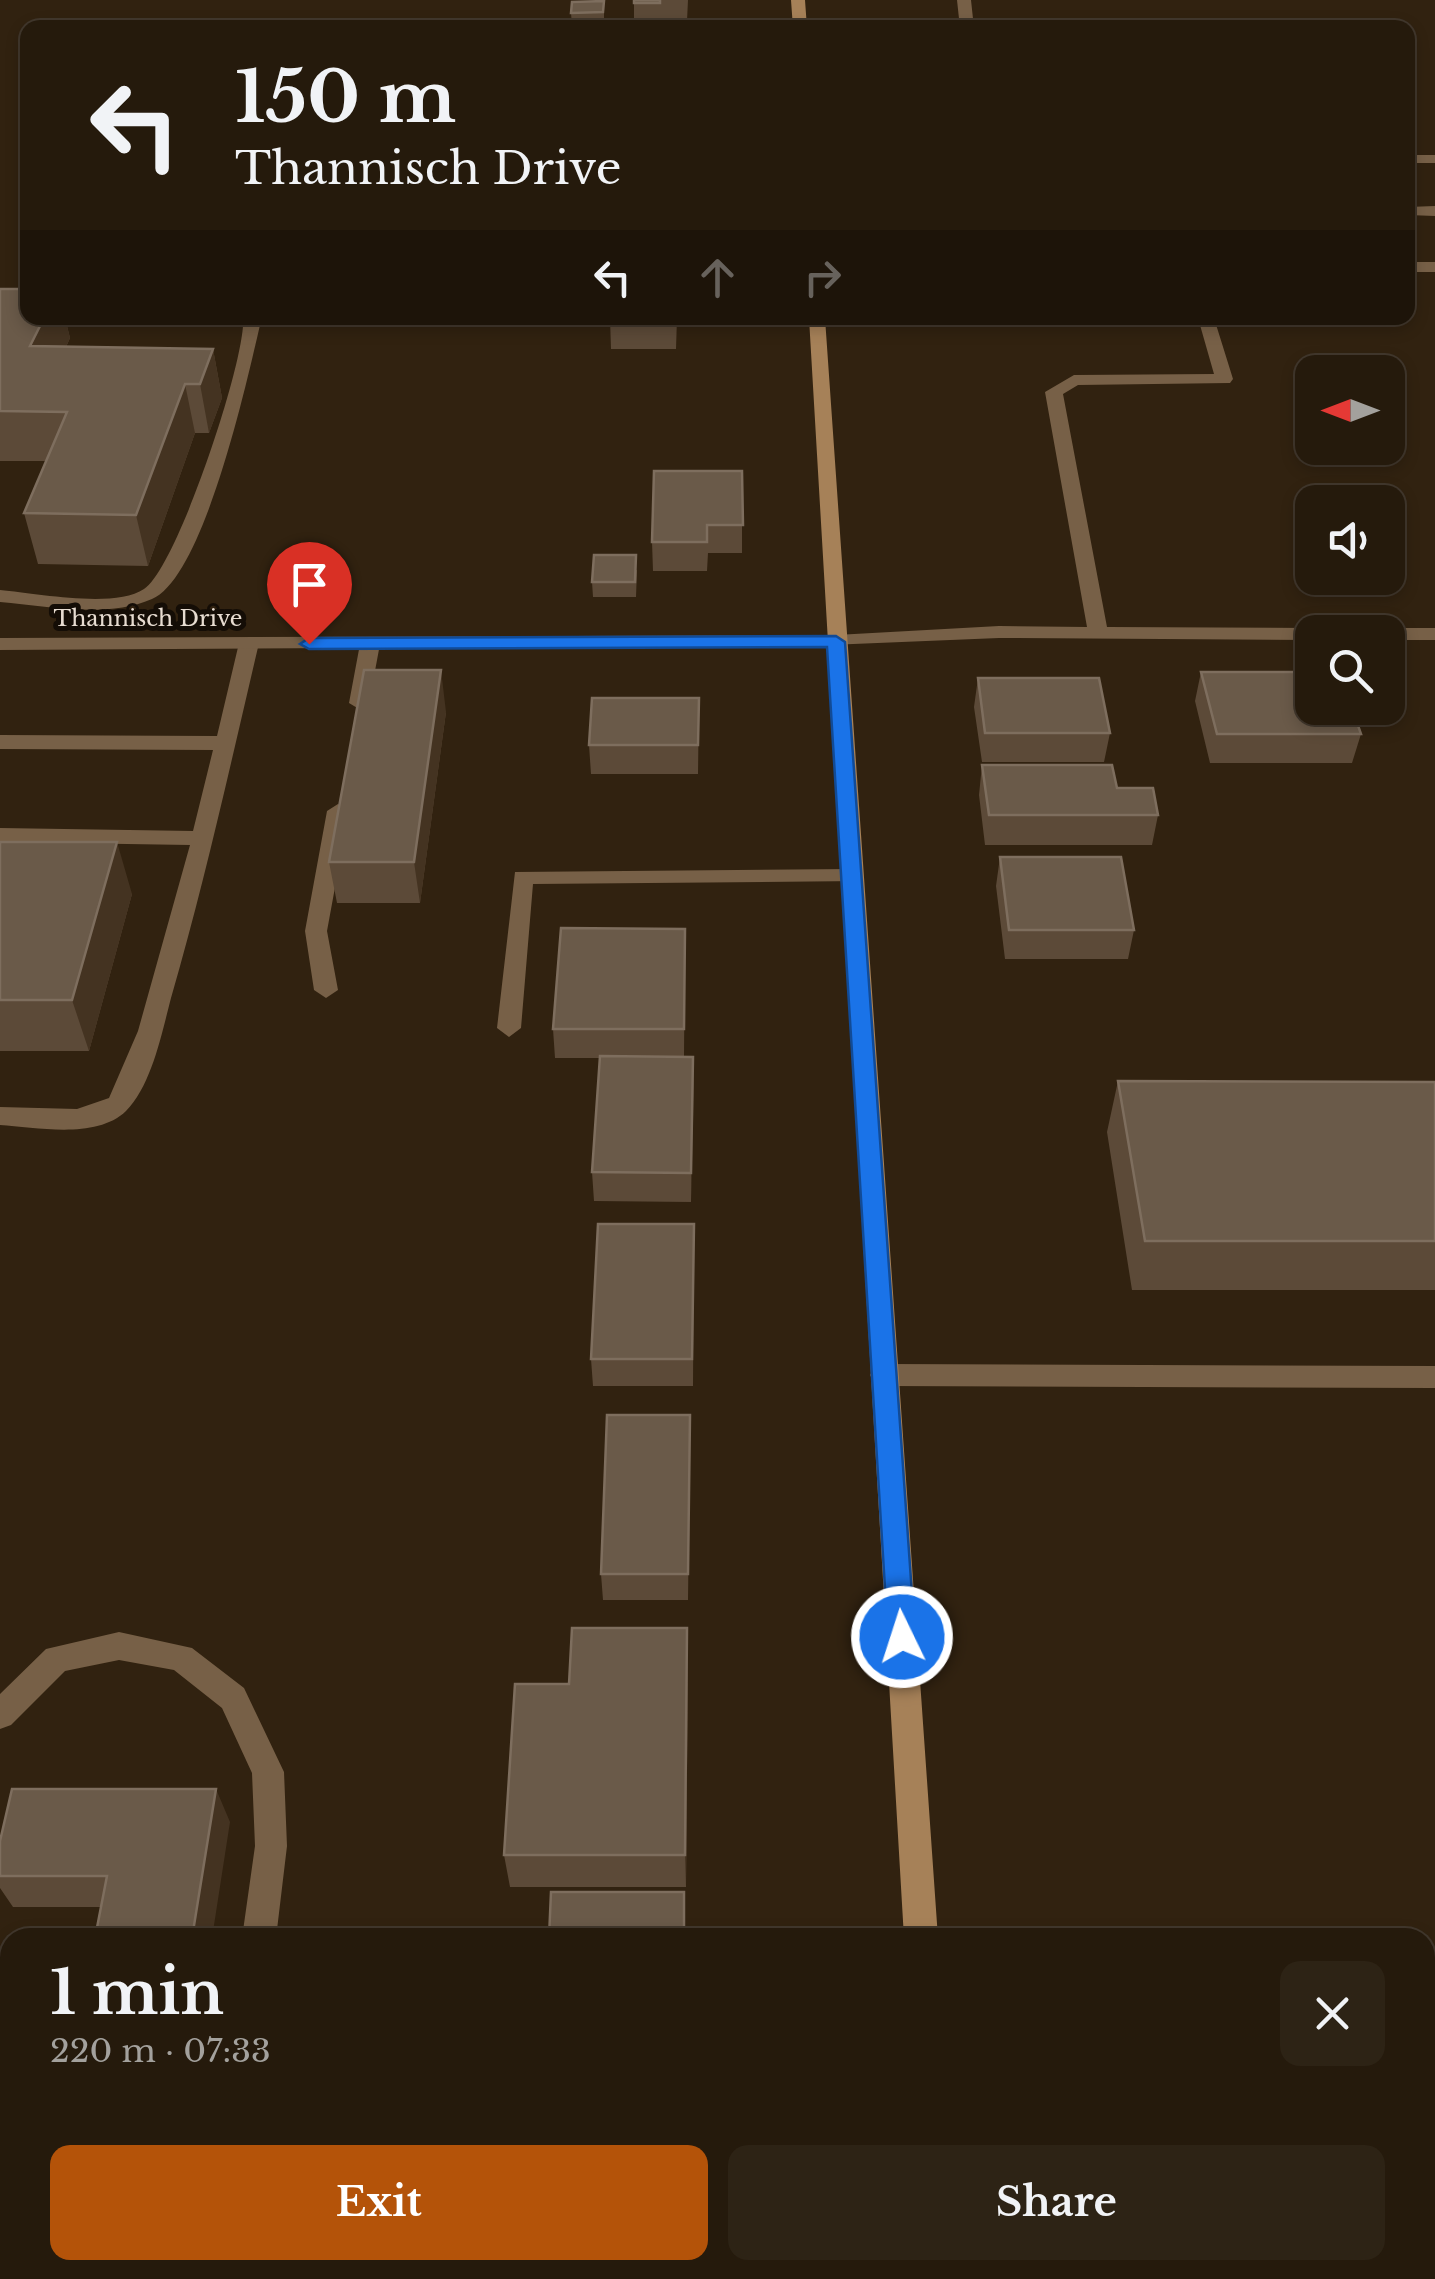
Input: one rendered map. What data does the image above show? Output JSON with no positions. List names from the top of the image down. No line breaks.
{"streets":{"street":["Thannisch Drive"]},"north":"left","page":{"turn":["150 m","Thannisch Drive"],"heading":["1 min","220 m · 07:33"],"buttons":["Exit","Share"]}}
